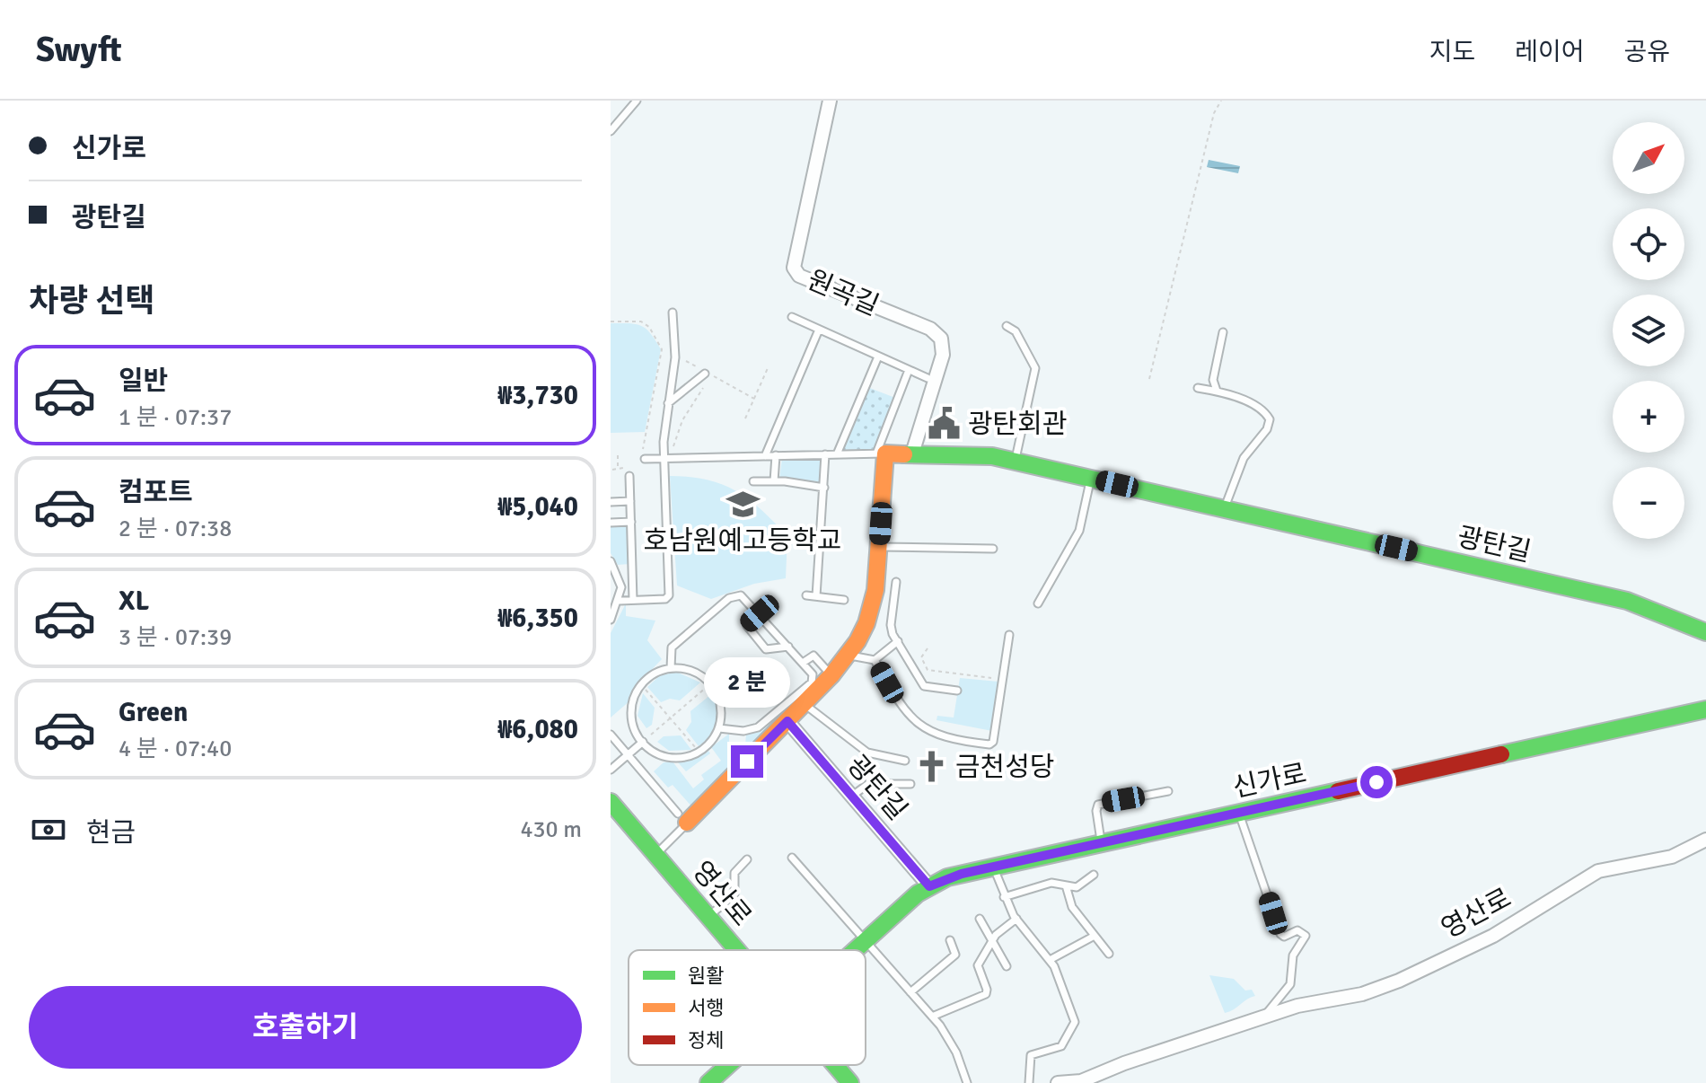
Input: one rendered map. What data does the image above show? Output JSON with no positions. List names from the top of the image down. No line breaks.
{"streets":{"street":["원곡길","광탄길","신가로","영산로"]},"crossings":[["원곡길","광탄길"],["광탄길","신가로"]],"places":{"public building":["광탄회관"],"school or university":["호남원예고등학교"],"church":["금천성당"]},"legend":["원활","서행","정체"],"north":"top right","page":{"header":"Swyft","nav":["지도","레이어","공유"],"banner":["신가로","광탄길"],"map_buttons":["+","−"],"heading":"차량 선택","list":[{"name":"일반","note":"1 분 · 07:37","value":"₩3,730"},{"name":"컴포트","note":"2 분 · 07:38","value":"₩5,040"},{"name":"XL","note":"3 분 · 07:39","value":"₩6,350"},{"name":"Green","note":"4 분 · 07:40","value":"₩6,080"}],"bubble":"2 분","pay":["현금","430 m"],"buttons":"호출하기"}}
